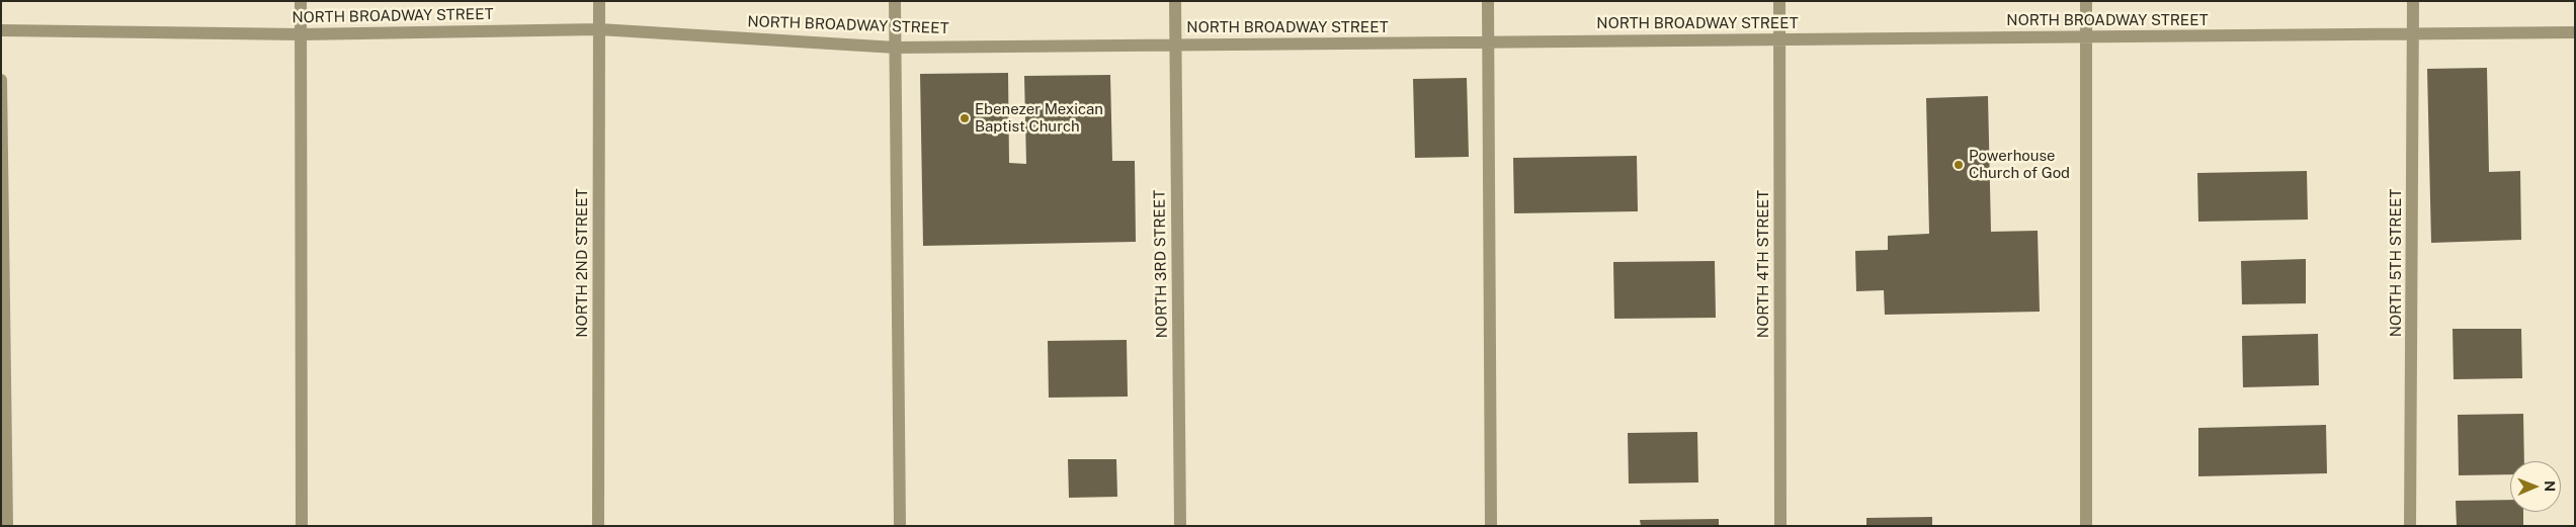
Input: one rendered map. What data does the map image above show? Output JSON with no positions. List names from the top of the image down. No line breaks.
{"streets":{"street":["NORTH BROADWAY STREET","NORTH 2ND STREET","NORTH 5TH STREET","NORTH 3RD STREET","NORTH 4TH STREET"]},"crossings":[["NORTH BROADWAY STREET","NORTH 2ND STREET"],["NORTH BROADWAY STREET","NORTH 5TH STREET"],["NORTH BROADWAY STREET","NORTH 3RD STREET"],["NORTH BROADWAY STREET","NORTH 4TH STREET"]],"places":["Ebenezer Mexican Baptist Church","Powerhouse Church of God"],"north":"right"}
